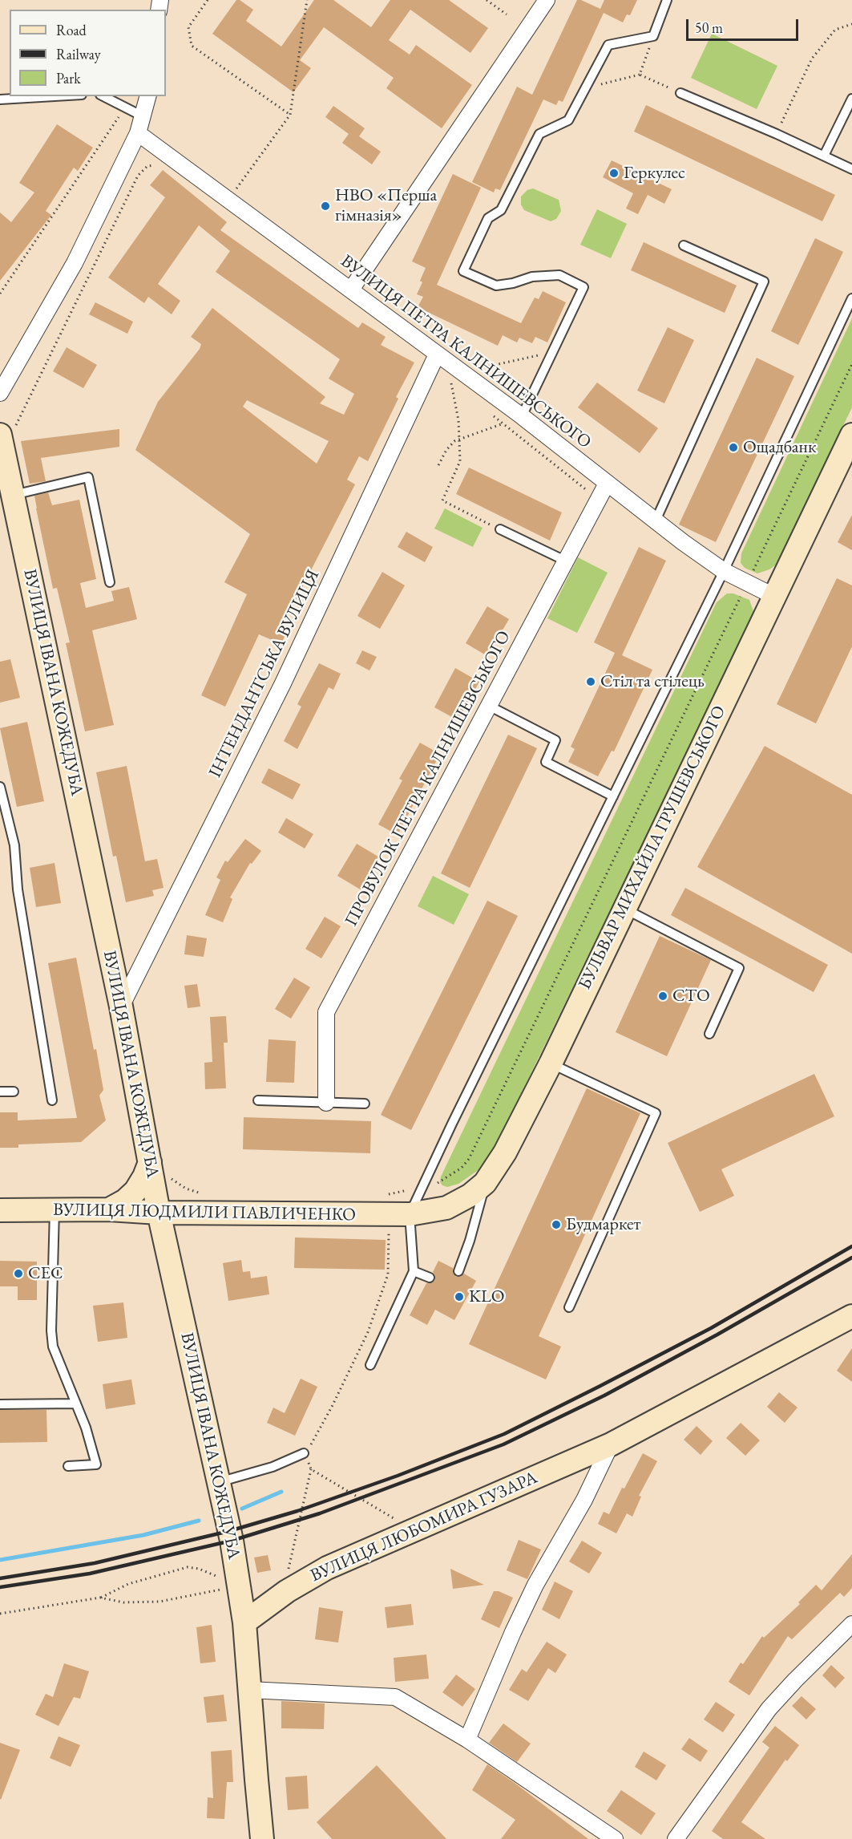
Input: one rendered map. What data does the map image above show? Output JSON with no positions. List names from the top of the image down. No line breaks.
{"streets":{"main road":["ВУЛИЦЯ ІВАНА КОЖЕДУБА","БУЛЬВАР МИХАЙЛА ГРУШЕВСЬКОГО","ВУЛИЦЯ ЛЮДМИЛИ ПАВЛИЧЕНКО","ВУЛИЦЯ ЛЮБОМИРА ГУЗАРА"],"street":["ВУЛИЦЯ ПЕТРА КАЛНИШЕВСЬКОГО","ІНТЕНДАНТСЬКА ВУЛИЦЯ","ПРОВУЛОК ПЕТРА КАЛНИШЕВСЬКОГО"]},"crossings":[["ВУЛИЦЯ ПЕТРА КАЛНИШЕВСЬКОГО","ІНТЕНДАНТСЬКА ВУЛИЦЯ"],["ВУЛИЦЯ ПЕТРА КАЛНИШЕВСЬКОГО","ПРОВУЛОК ПЕТРА КАЛНИШЕВСЬКОГО"],["ВУЛИЦЯ ПЕТРА КАЛНИШЕВСЬКОГО","БУЛЬВАР МИХАЙЛА ГРУШЕВСЬКОГО"],["ІНТЕНДАНТСЬКА ВУЛИЦЯ","ВУЛИЦЯ ІВАНА КОЖЕДУБА"],["ВУЛИЦЯ ІВАНА КОЖЕДУБА","ВУЛИЦЯ ЛЮДМИЛИ ПАВЛИЧЕНКО"],["ВУЛИЦЯ ІВАНА КОЖЕДУБА","ВУЛИЦЯ ЛЮБОМИРА ГУЗАРА"],["БУЛЬВАР МИХАЙЛА ГРУШЕВСЬКОГО","ВУЛИЦЯ ЛЮДМИЛИ ПАВЛИЧЕНКО"]],"places":["Геркулес","НВО «Перша гімназія»","Ощадбанк","Стіл та стілець","СТО","Будмаркет","СЕС","KLO"],"legend":["Road","Railway","Park"],"scale_bar":"50 m"}
